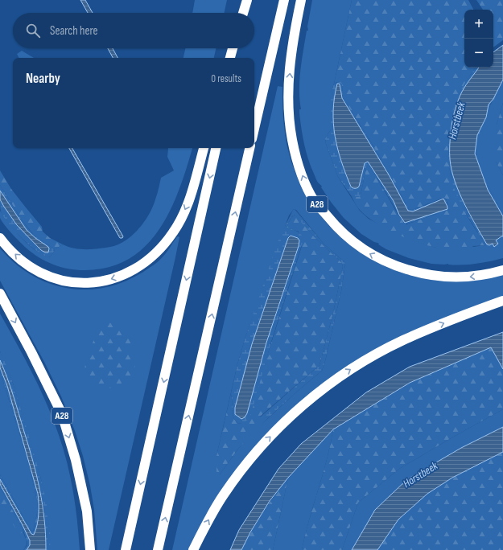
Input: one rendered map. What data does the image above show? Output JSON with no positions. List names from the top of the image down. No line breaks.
{"streets":{"highway":["A28"]},"water":["Horstbeek"],"page":{"map_buttons":["+","−"],"search":"Search here","heading":["Nearby","0 results"]}}
